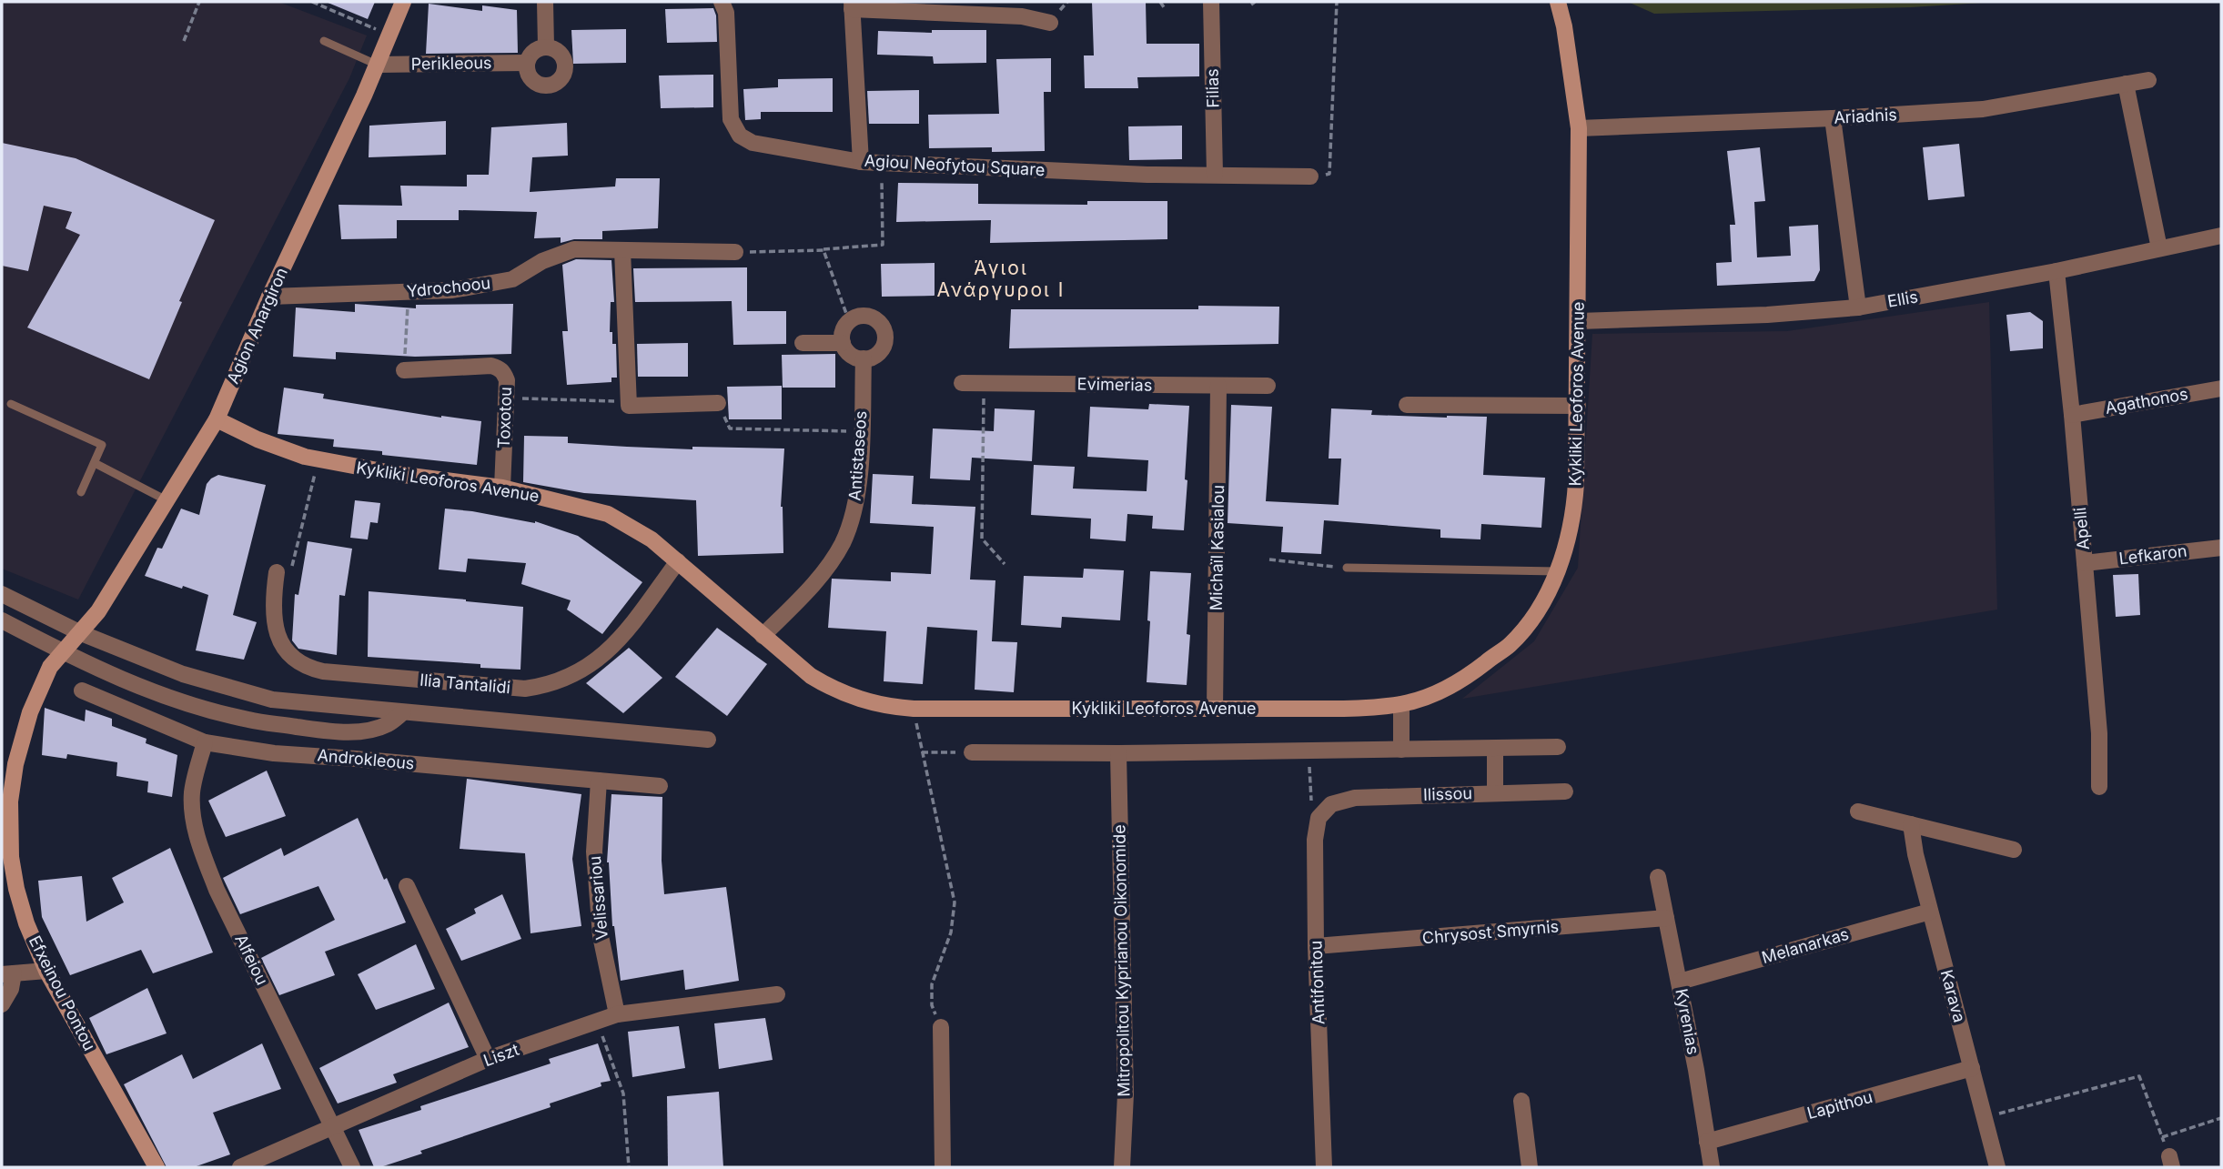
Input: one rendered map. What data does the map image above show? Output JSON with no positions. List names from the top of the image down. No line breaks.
{"streets":{"street":["Perikleous","Filias","Ariadnis","Agiou Neofytou Square","Ydrochoou","Ellis","Agion Anargiron","Evimerias","Kykliki Leoforos Avenue","Agathonos","Toxotou","Antistaseos","Apelli","Michaïl Kasialou","Lefkaron","Ilia Tantalidi","Androkleous","Ilissou","Velissariou","Chrysost Smyrnis","Melanarkas","Alfeiou","Mitropolitou Kyprianou Oikonomide","Antifonitou","Efxeinou Pontou","Karava","Kyrenias","Liszt","Lapithou"]},"crossings":[["Perikleous","Agion Anargiron"],["Filias","Agiou Neofytou Square"],["Ariadnis","Kykliki Leoforos Avenue"],["Ydrochoou","Agion Anargiron"],["Ellis","Kykliki Leoforos Avenue"],["Ellis","Apelli"],["Agion Anargiron","Kykliki Leoforos Avenue"],["Agion Anargiron","Efxeinou Pontou"],["Evimerias","Michaïl Kasialou"],["Kykliki Leoforos Avenue","Toxotou"],["Kykliki Leoforos Avenue","Antistaseos"],["Kykliki Leoforos Avenue","Michaïl Kasialou"],["Kykliki Leoforos Avenue","Ilia Tantalidi"],["Agathonos","Apelli"],["Apelli","Lefkaron"],["Androkleous","Velissariou"],["Androkleous","Alfeiou"],["Ilissou","Antifonitou"],["Velissariou","Liszt"],["Chrysost Smyrnis","Antifonitou"],["Chrysost Smyrnis","Kyrenias"],["Melanarkas","Karava"],["Melanarkas","Kyrenias"],["Alfeiou","Liszt"],["Karava","Lapithou"],["Kyrenias","Lapithou"]],"districts":["Άγιοι Ανάργυροι Ι"]}
